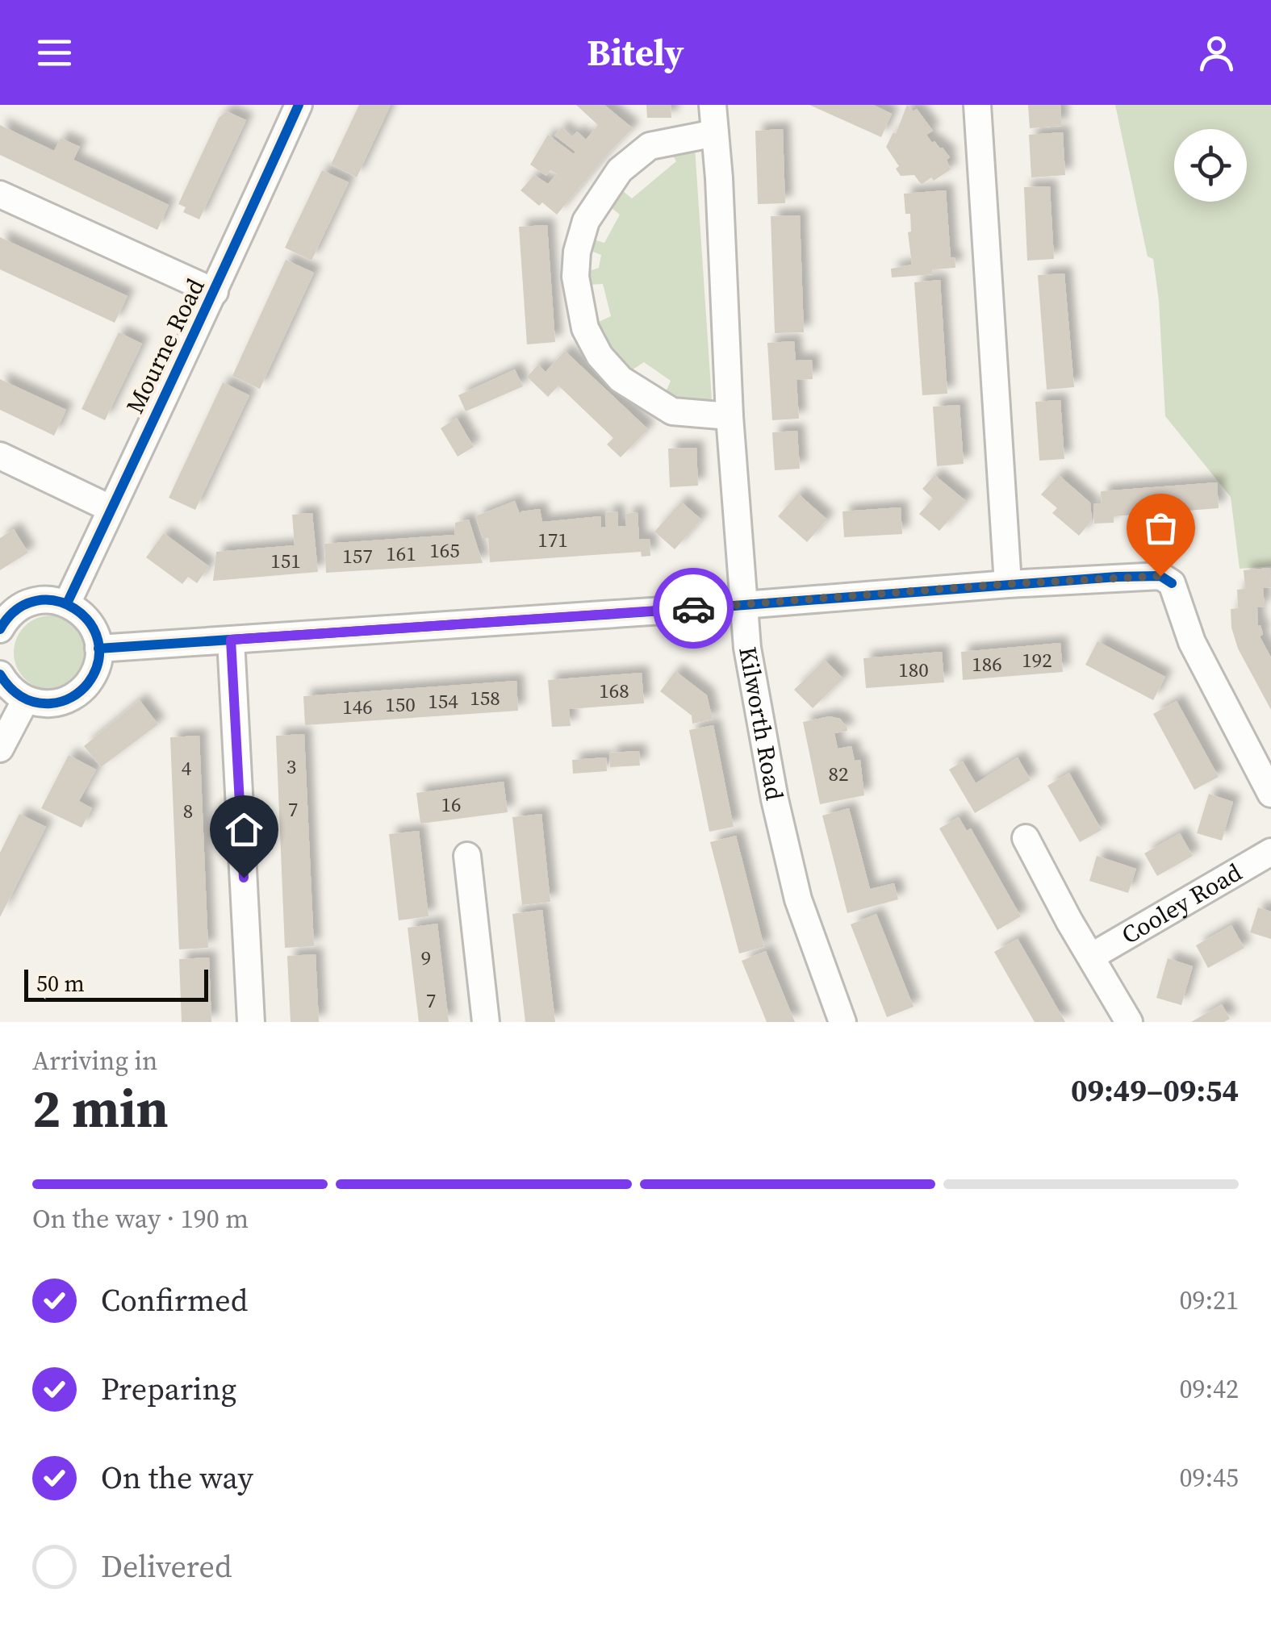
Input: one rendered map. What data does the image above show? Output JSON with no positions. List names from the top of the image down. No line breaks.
{"streets":{"street":["Mourne Road","Kilworth Road","Cooley Road"]},"house_numbers":["171","165","161","157","151","192","186","180","168","158","154","150","146","3","4","82","16","7","8","9","7"],"scale_bar":"50 m","page":{"header":"Bitely","scale":"50 m","heading":["2 min","Arriving in","09:49–09:54"],"bar":"On the way · 190 m","list":[["Confirmed","09:21"],["Preparing","09:42"],["On the way","09:45"],"Delivered"]}}
